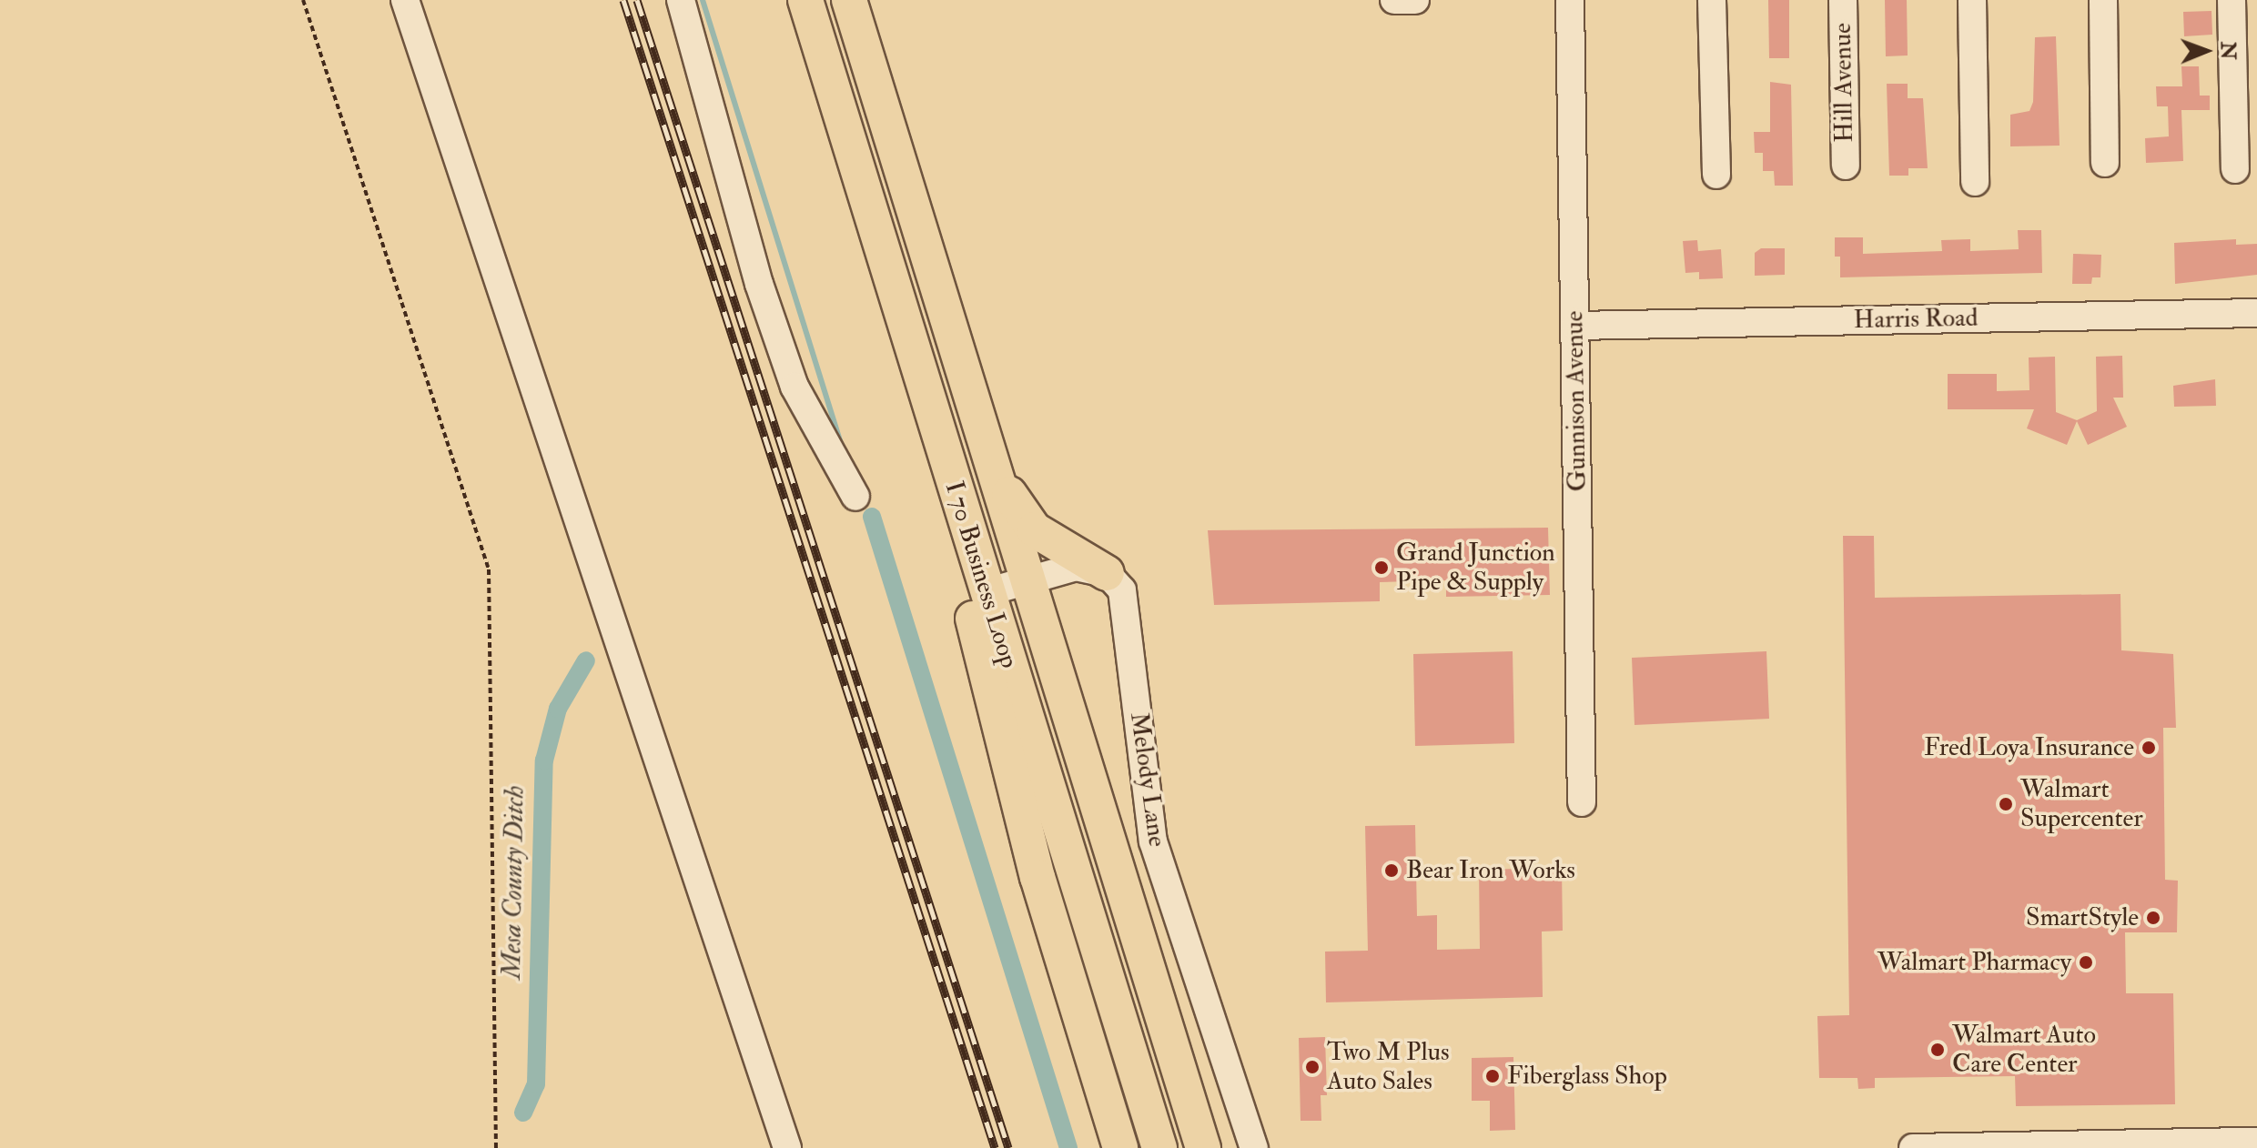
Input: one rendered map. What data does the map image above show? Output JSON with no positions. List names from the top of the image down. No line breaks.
{"streets":{"main road":["I 70 Business Loop"],"street":["Hill Avenue","Harris Road","Gunnison Avenue","Melody Lane"]},"crossings":[["Harris Road","Gunnison Avenue"]],"water":["Mesa County Ditch"],"places":["Grand Junction Pipe & Supply","Fred Loya Insurance","Walmart Supercenter","Bear Iron Works","SmartStyle","Walmart Pharmacy","Walmart Auto Care Center","Two M Plus Auto Sales","Fiberglass Shop"],"north":"right"}
